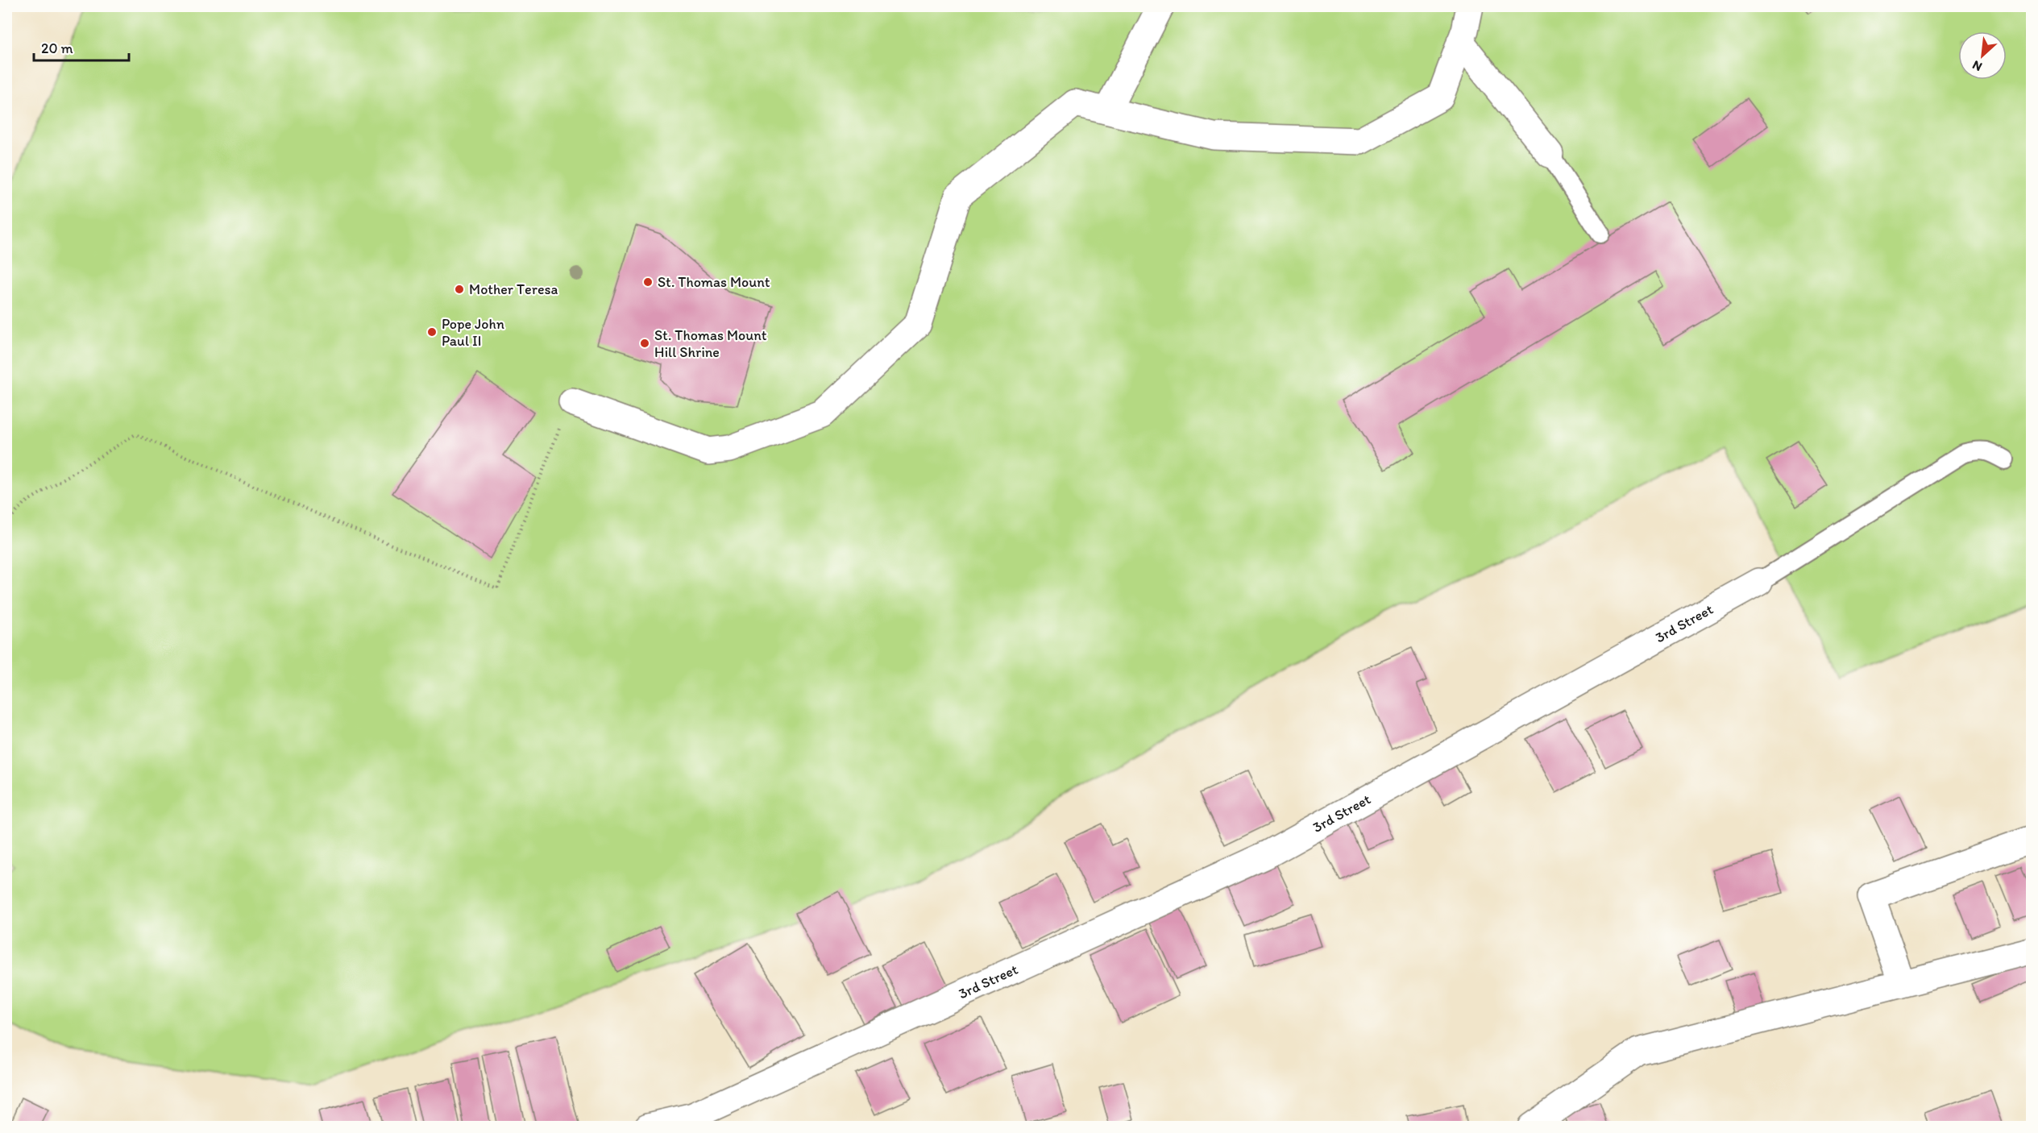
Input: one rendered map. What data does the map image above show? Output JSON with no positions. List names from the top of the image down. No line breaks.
{"streets":{"street":["3rd Street"]},"places":["St. Thomas Mount","Mother Teresa","Pope John Paul II","St. Thomas Mount Hill Shrine"],"scale_bar":"20 m","north":"bottom left"}
